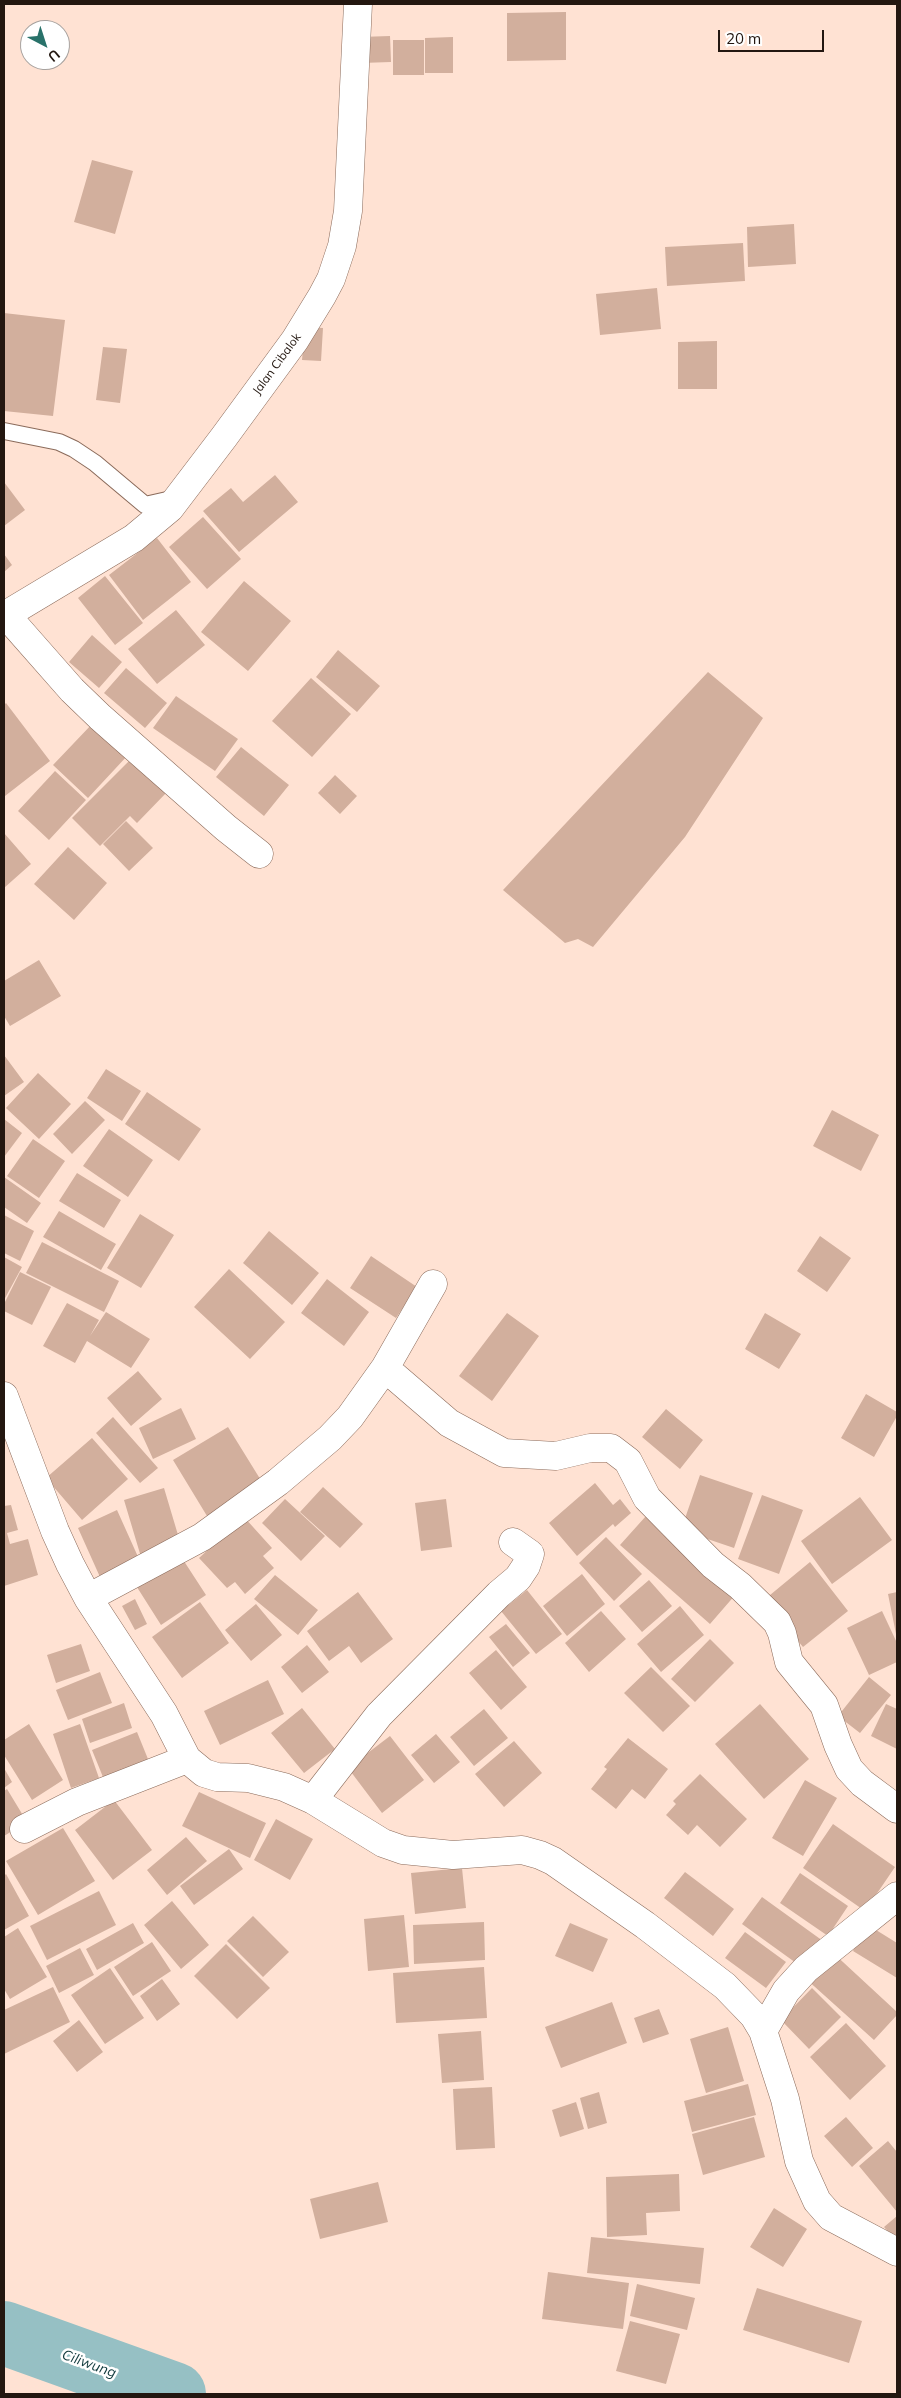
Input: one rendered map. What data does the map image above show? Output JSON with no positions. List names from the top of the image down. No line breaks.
{"streets":{"street":["Jalan Cibalok"]},"water":["Ciliwung"],"scale_bar":"20 m","north":"bottom right"}
